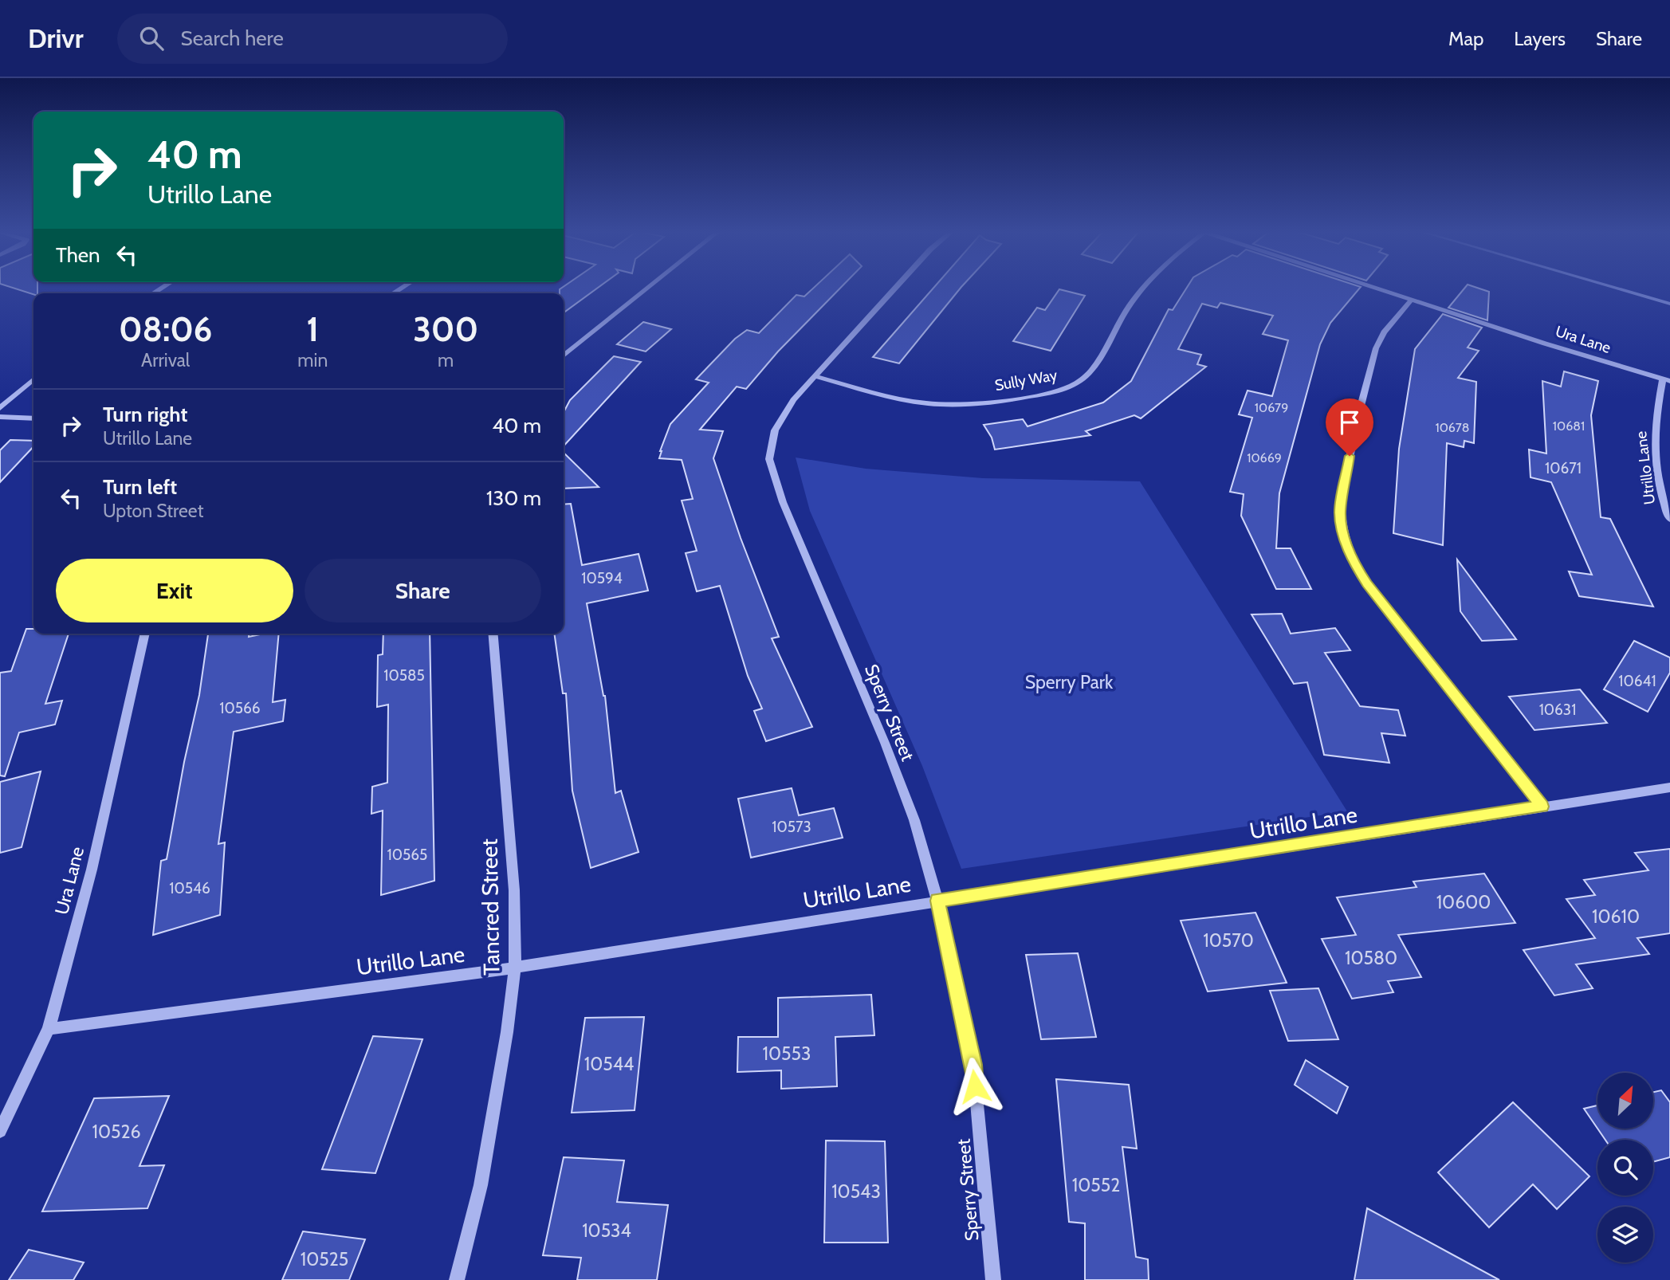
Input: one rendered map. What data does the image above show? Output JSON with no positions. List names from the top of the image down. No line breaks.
{"streets":{"street":["Ura Lane","Sully Way","Utrillo Lane","Sperry Street","Tancred Street"]},"crossings":[["Ura Lane","Utrillo Lane"],["Sully Way","Sperry Street"],["Utrillo Lane","Sperry Street"],["Utrillo Lane","Tancred Street"]],"parks":["Sperry Park"],"house_numbers":["10679","10681","10678","10669","10671","10594","10585","10641","10566","10631","10573","10565","10546","10600","10610","10570","10580","10553","10544","10526","10552","10543","10534","10525"],"north":"top right","page":{"header":"Drivr","search":"Search here","nav":["Map","Layers","Share"],"turn":["40 m","Utrillo Lane"],"then":"Then","eta":["08:06","Arrival","1","min","300","m"],"list":[{"name":"Turn right","note":"Utrillo Lane","value":"40 m"},{"name":"Turn left","note":"Upton Street","value":"130 m"}],"buttons":["Exit","Share"]}}
